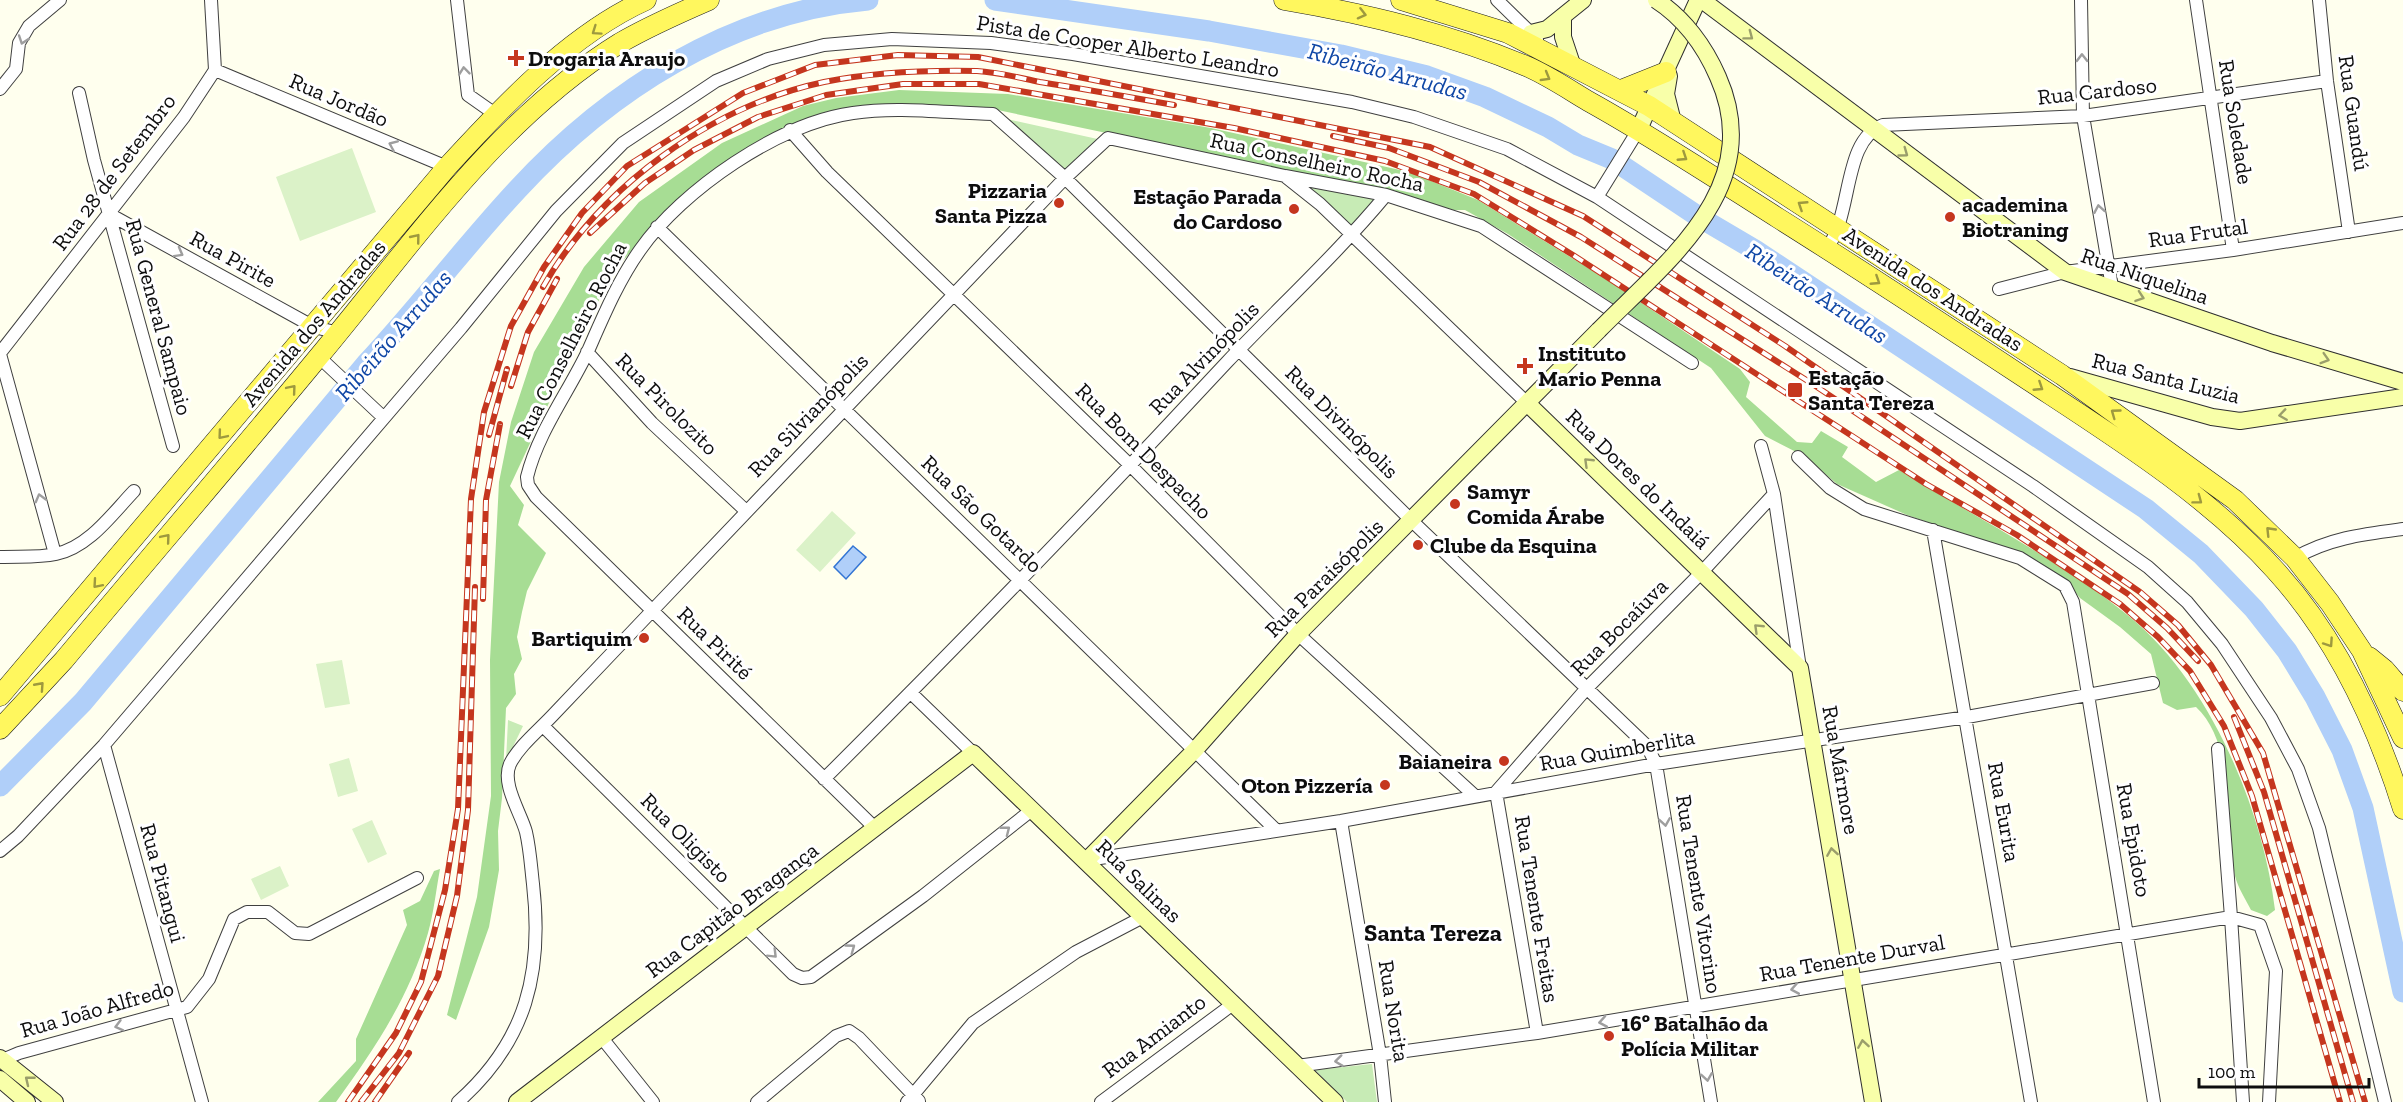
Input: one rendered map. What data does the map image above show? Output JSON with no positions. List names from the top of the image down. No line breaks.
{"streets":{"main road":["Avenida dos Andradas"],"street":["Pista de Cooper Alberto Leandro","Rua Cardoso","Rua Jordão","Rua Guandú","Rua Soledade","Rua Conselheiro Rocha","Rua 28 de Setembro","Rua Frutal","Rua Pirite","Rua Niquelina","Rua General Sampaio","Rua Alvinópolis","Rua Santa Luzia","Rua Pirolozito","Rua Silvianópolis","Rua Divinópolis","Rua Bom Despacho","Rua Dores do Indaiá","Rua São Gotardo","Rua Paraisópolis","Rua Bocaíuva","Rua Pirité","Rua Quimberlita","Rua Mármore","Rua Eurita","Rua Oligisto","Rua Epidoto","Rua Salinas","Rua Pitangui","Rua Tenente Vitorino","Rua Tenente Freitas","Rua Capitão Bragança","Rua Tenente Durval","Rua João Alfredo","Rua Norita","Rua Amianto"]},"crossings":[["Rua Cardoso","Rua Guandú"],["Rua Cardoso","Rua Soledade"],["Rua Cardoso","Rua Niquelina"],["Rua Jordão","Rua 28 de Setembro"],["Rua Jordão","Avenida dos Andradas"],["Rua Guandú","Rua Frutal"],["Rua Soledade","Rua Frutal"],["Rua Conselheiro Rocha","Rua Alvinópolis"],["Rua Conselheiro Rocha","Rua Pirolozito"],["Rua Conselheiro Rocha","Rua Silvianópolis"],["Rua Conselheiro Rocha","Rua Divinópolis"],["Rua Conselheiro Rocha","Rua Bom Despacho"],["Rua Conselheiro Rocha","Rua Dores do Indaiá"],["Rua Conselheiro Rocha","Rua São Gotardo"],["Rua Conselheiro Rocha","Rua Pirité"],["Rua 28 de Setembro","Rua Pirite"],["Rua 28 de Setembro","Rua General Sampaio"],["Rua Frutal","Rua Niquelina"],["Rua Pirite","Avenida dos Andradas"],["Rua Pirite","Rua General Sampaio"],["Avenida dos Andradas","Rua Santa Luzia"],["Rua Alvinópolis","Rua Divinópolis"],["Rua Alvinópolis","Rua Bom Despacho"],["Rua Alvinópolis","Rua Dores do Indaiá"],["Rua Alvinópolis","Rua São Gotardo"],["Rua Alvinópolis","Rua Pirité"],["Rua Alvinópolis","Rua Salinas"],["Rua Pirolozito","Rua Silvianópolis"],["Rua Silvianópolis","Rua Divinópolis"],["Rua Silvianópolis","Rua Bom Despacho"],["Rua Silvianópolis","Rua São Gotardo"],["Rua Silvianópolis","Rua Pirité"],["Rua Silvianópolis","Rua Oligisto"],["Rua Divinópolis","Rua Paraisópolis"],["Rua Divinópolis","Rua Bocaíuva"],["Rua Divinópolis","Rua Quimberlita"],["Rua Divinópolis","Rua Tenente Vitorino"],["Rua Bom Despacho","Rua Paraisópolis"],["Rua Bom Despacho","Rua Quimberlita"],["Rua Dores do Indaiá","Rua Paraisópolis"],["Rua Dores do Indaiá","Rua Bocaíuva"],["Rua Dores do Indaiá","Rua Mármore"],["Rua São Gotardo","Rua Paraisópolis"],["Rua São Gotardo","Rua Quimberlita"],["Rua Paraisópolis","Rua Quimberlita"],["Rua Paraisópolis","Rua Salinas"],["Rua Bocaíuva","Rua Quimberlita"],["Rua Bocaíuva","Rua Mármore"],["Rua Bocaíuva","Rua Tenente Freitas"],["Rua Pirité","Rua Capitão Bragança"],["Rua Quimberlita","Rua Mármore"],["Rua Quimberlita","Rua Eurita"],["Rua Quimberlita","Rua Epidoto"],["Rua Quimberlita","Rua Salinas"],["Rua Quimberlita","Rua Tenente Vitorino"],["Rua Quimberlita","Rua Tenente Freitas"],["Rua Quimberlita","Rua Norita"],["Rua Mármore","Rua Tenente Durval"],["Rua Eurita","Rua Epidoto"],["Rua Eurita","Rua Tenente Durval"],["Rua Oligisto","Rua Salinas"],["Rua Oligisto","Rua Capitão Bragança"],["Rua Epidoto","Rua Tenente Durval"],["Rua Salinas","Rua Capitão Bragança"],["Rua Salinas","Rua Tenente Durval"],["Rua Salinas","Rua Amianto"],["Rua Pitangui","Rua João Alfredo"],["Rua Tenente Vitorino","Rua Tenente Durval"],["Rua Tenente Freitas","Rua Tenente Durval"],["Rua Tenente Durval","Rua Norita"]],"one_way":["Rua Jordão","Rua Pirite","Rua Niquelina","Rua Dores do Indaiá","Rua Mármore","Rua Oligisto","Rua Tenente Vitorino","Rua Tenente Durval","Rua João Alfredo"],"districts":["Santa Tereza"],"water":["Ribeirão Arrudas"],"places":{"health":["Drogaria Araujo","Instituto Mario Penna"],"other":["Pizzaria Santa Pizza","Estação Parada do Cardoso","academina Biotraning","Samyr Comida Árabe","Clube da Esquina","Bartiquim","Baianeira","Oton Pizzería","16º Batalhão da Polícia Militar"],"transit":["Estação Santa Tereza"]},"scale_bar":"100 m"}
